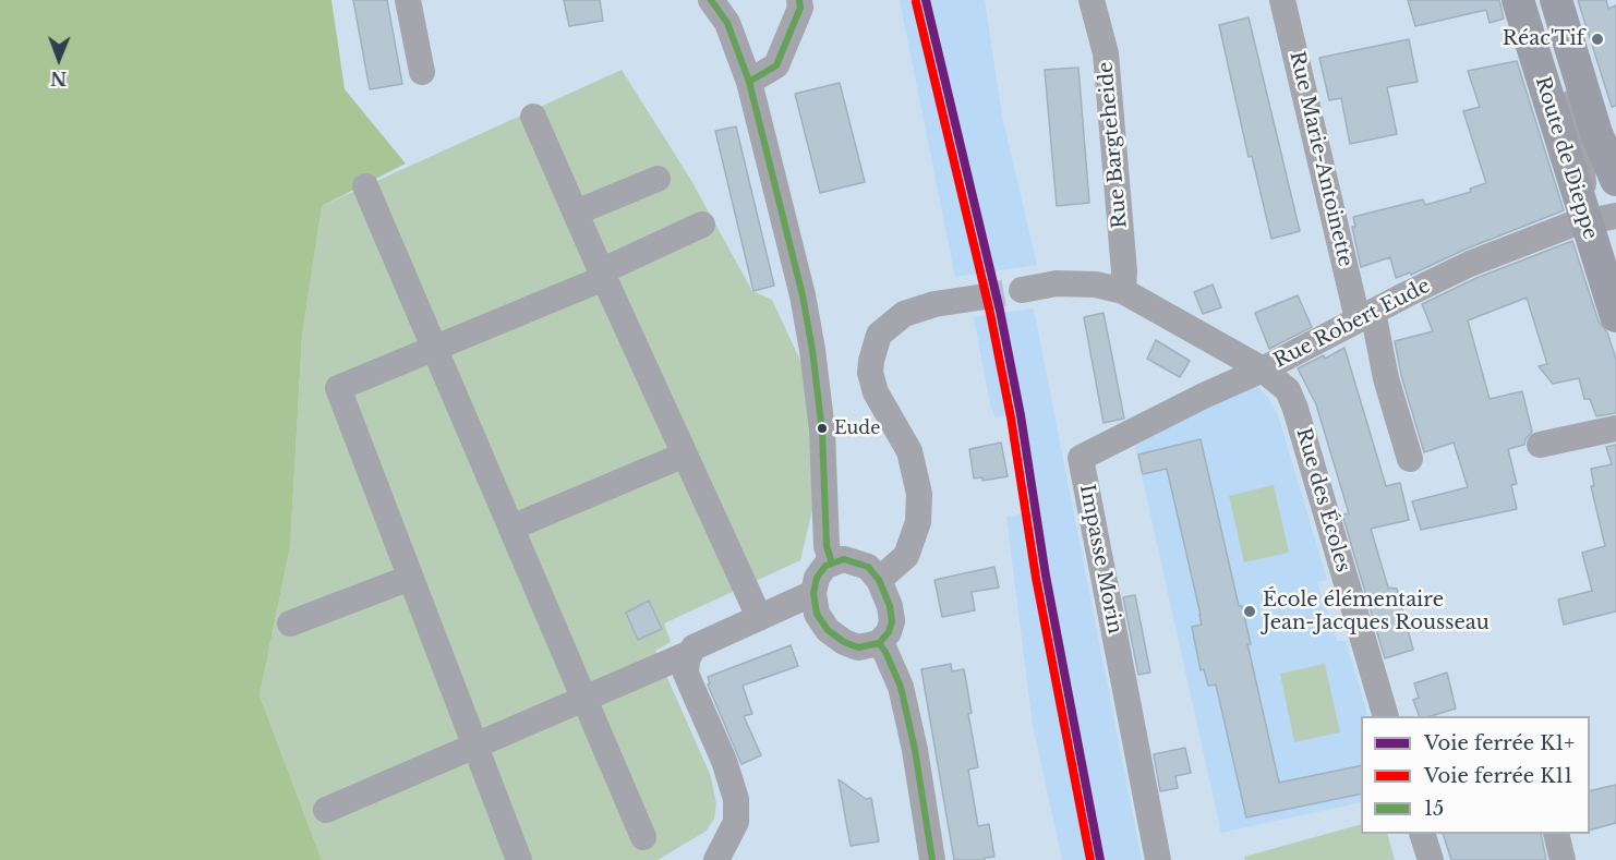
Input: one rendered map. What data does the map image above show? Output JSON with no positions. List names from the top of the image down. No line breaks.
{"streets":{"main road":["Route de Dieppe"],"street":["Rue Bargteheide","Rue Marie-Antoinette","Rue Robert Eude","Rue des Écoles","Impasse Morin"]},"crossings":[["Rue Bargteheide","Rue Robert Eude"],["Route de Dieppe","Rue Robert Eude"],["Rue Marie-Antoinette","Rue Robert Eude"],["Rue Robert Eude","Rue des Écoles"],["Rue Robert Eude","Impasse Morin"],["Rue des Écoles","Impasse Morin"]],"places":["Réac'Tif","Eude","École élémentaire Jean-Jacques Rousseau"],"lines":["rail line K1+","transit line 15","rail line K11"],"legend":["Voie ferrée K1+","Voie ferrée K11","15"],"north":"bottom"}
